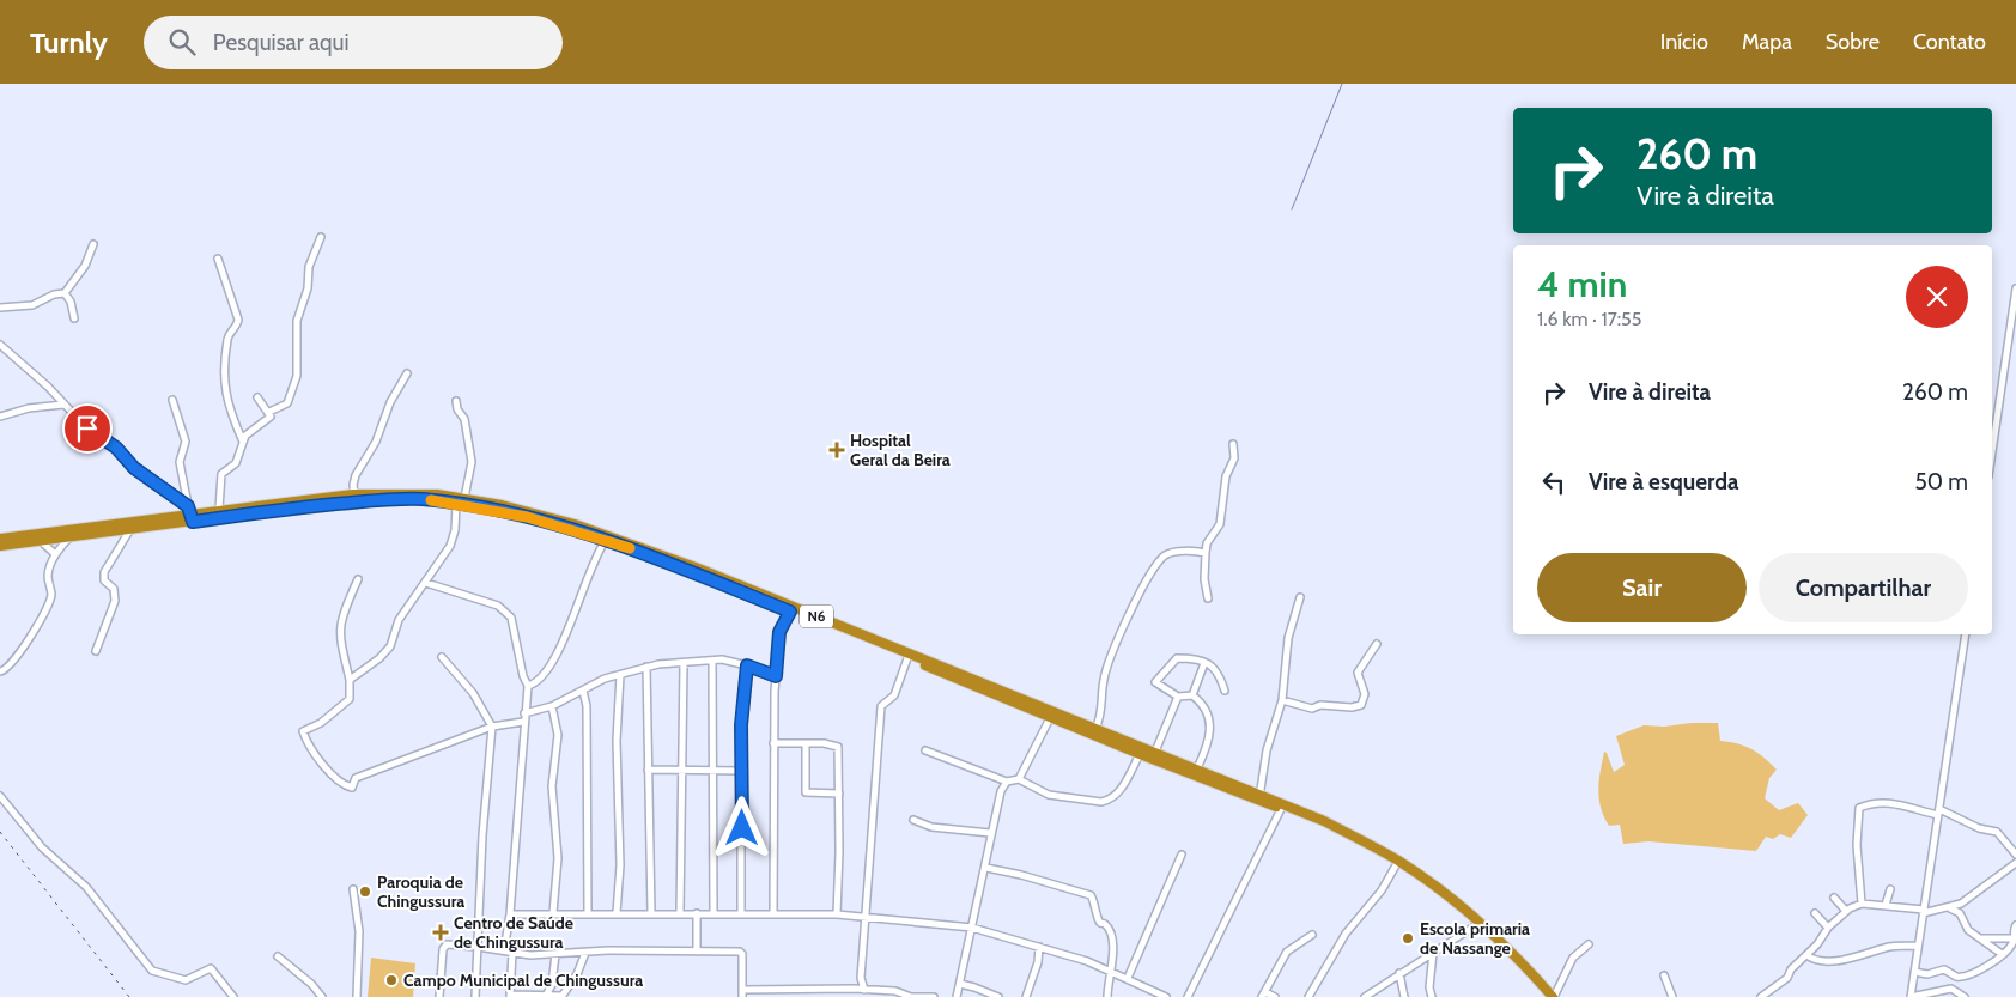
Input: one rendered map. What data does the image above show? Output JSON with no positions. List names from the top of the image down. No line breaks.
{"streets":{"highway":["N6"]},"places":{"health":["Hospital Geral da Beira","Centro de Saúde de Chingussura"],"other":["Paroquia de Chingussura","Escola primaria de Nassange","Campo Municipal de Chingussura"]},"page":{"header":"Turnly","search":"Pesquisar aqui","nav":["Início","Mapa","Sobre","Contato"],"turn":["260 m","Vire à direita"],"heading":["4 min","1.6 km · 17:55"],"list":[{"name":"Vire à direita","value":"260 m"},{"name":"Vire à esquerda","value":"50 m"}],"buttons":["Sair","Compartilhar"]}}
